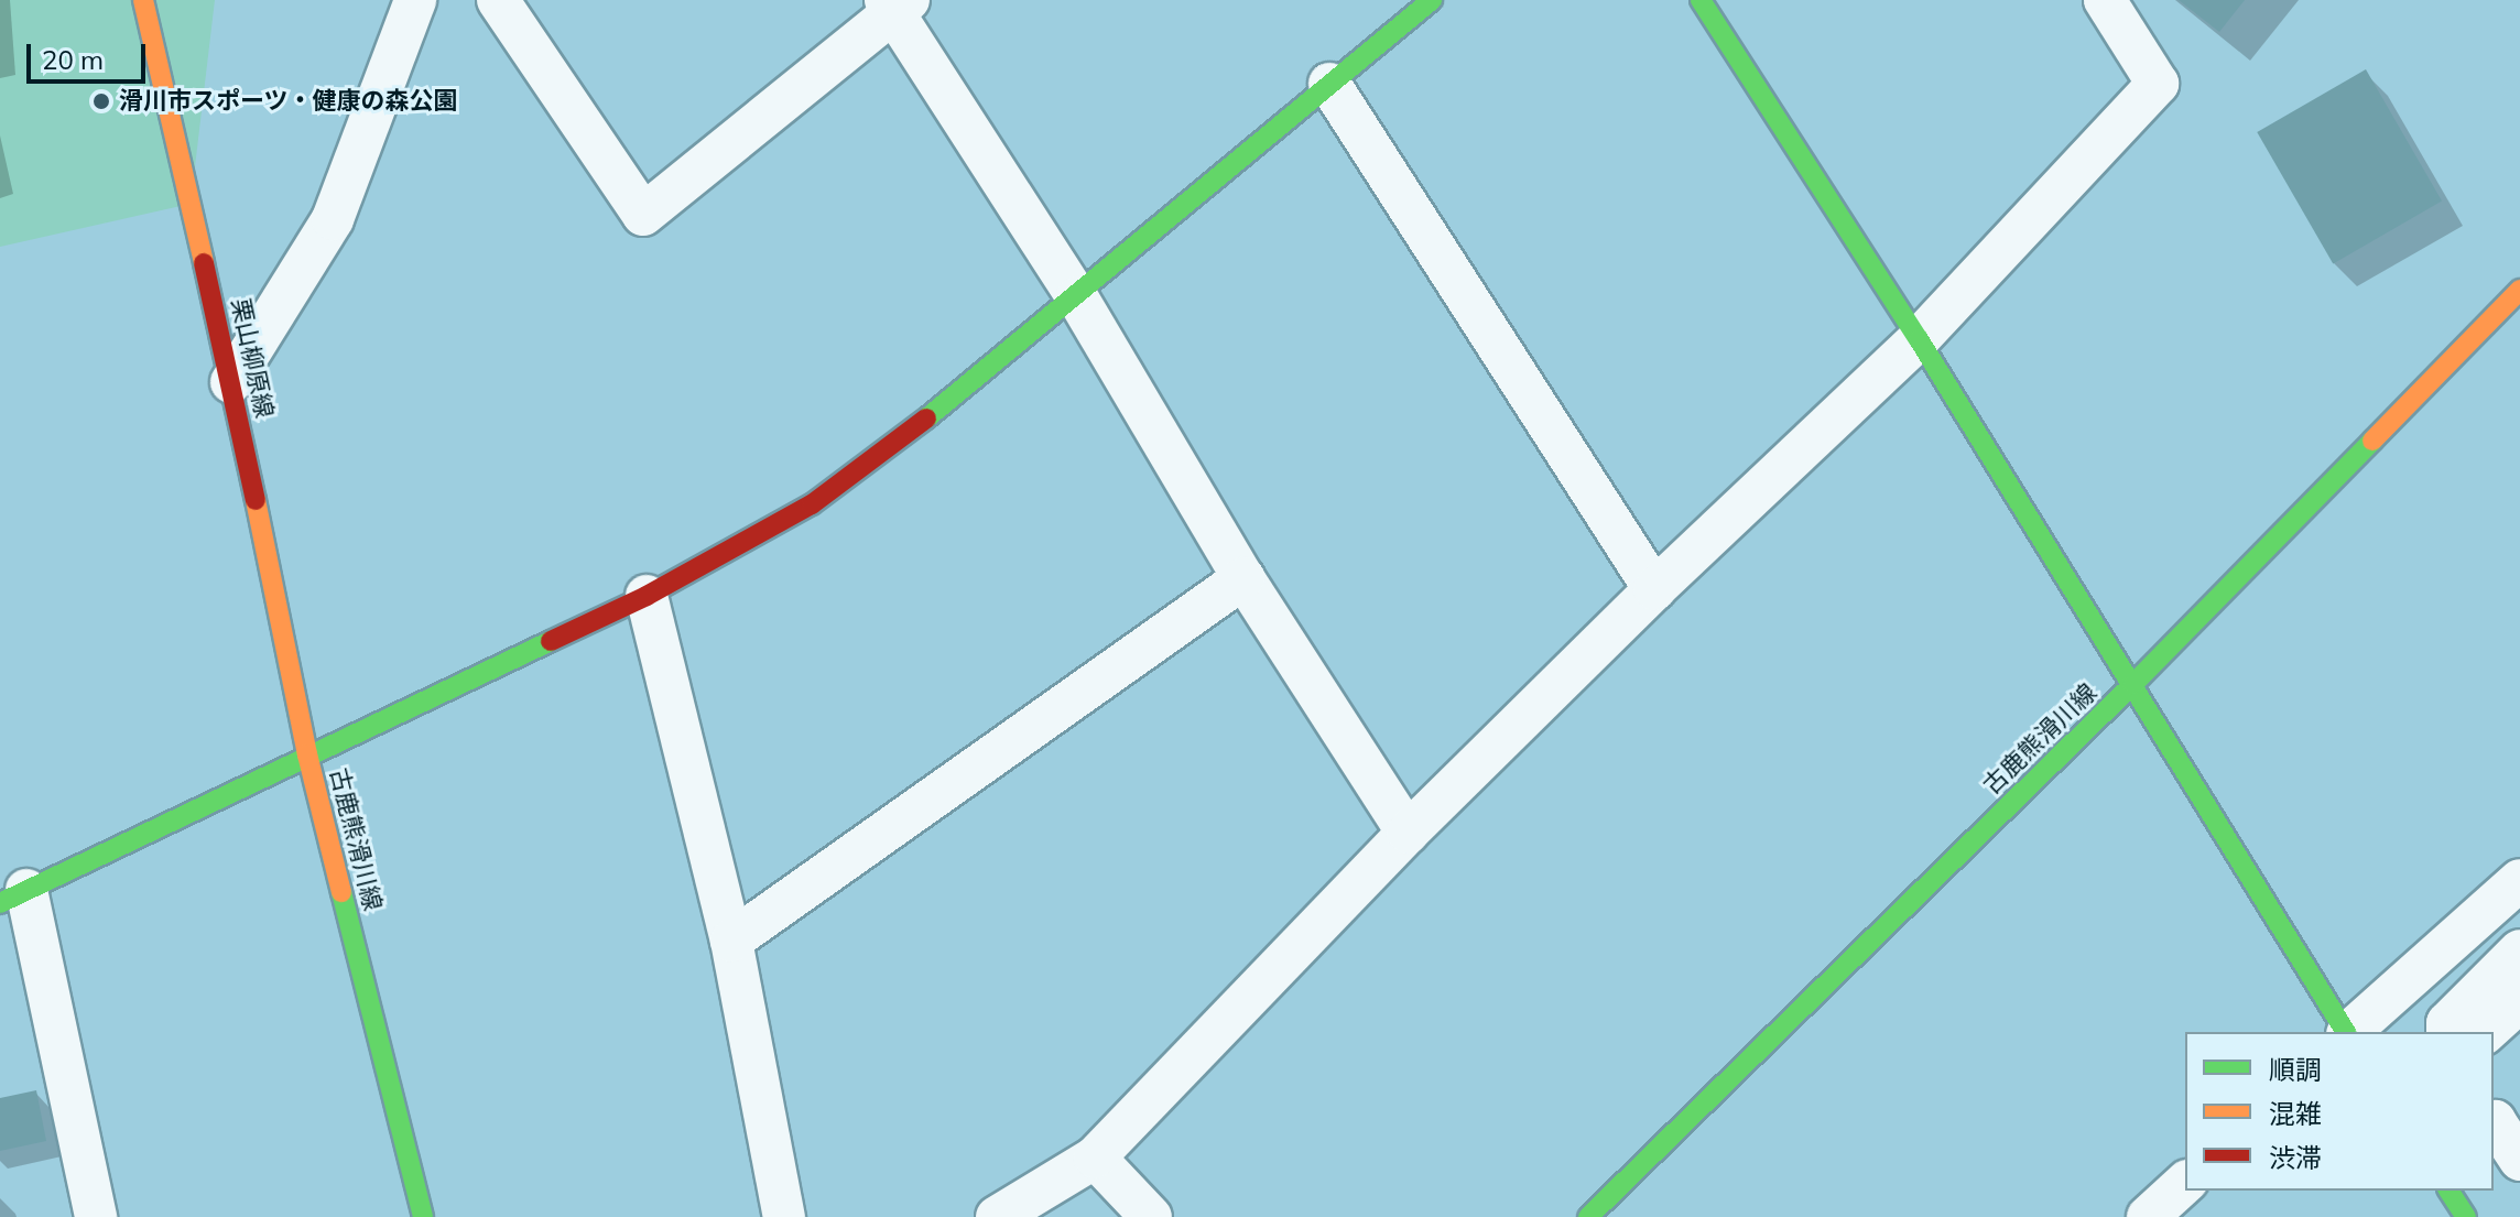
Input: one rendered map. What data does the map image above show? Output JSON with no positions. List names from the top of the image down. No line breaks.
{"streets":{"main road":["栗山柳原線","古鹿熊滑川線"]},"crossings":[["栗山柳原線","古鹿熊滑川線"]],"places":["滑川市スポーツ・健康の森公園"],"legend":["順調","混雑","渋滞"],"scale_bar":"20 m"}
